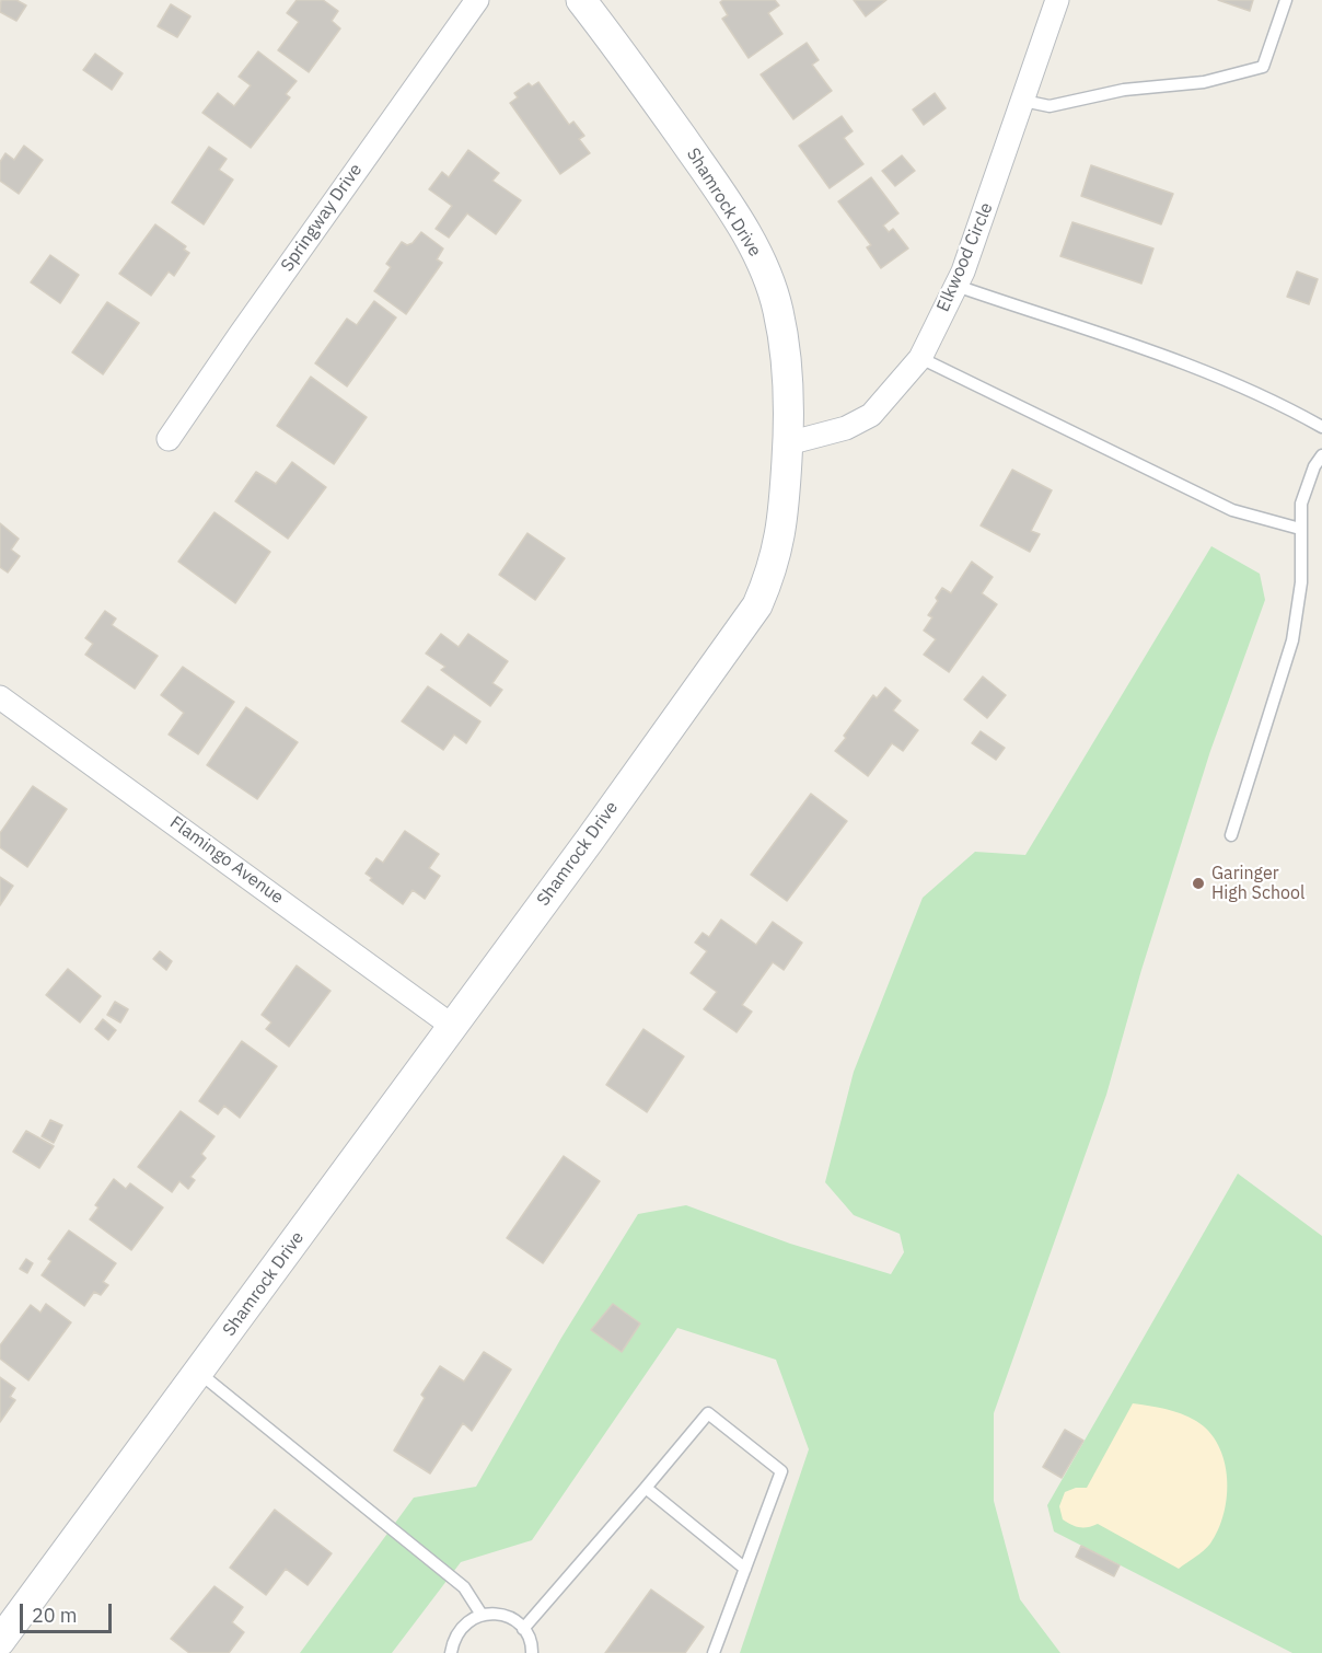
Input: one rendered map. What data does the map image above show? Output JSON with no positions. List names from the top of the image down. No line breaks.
{"streets":{"street":["Shamrock Drive","Springway Drive","Elkwood Circle","Flamingo Avenue"]},"crossings":[["Shamrock Drive","Elkwood Circle"],["Shamrock Drive","Flamingo Avenue"]],"places":["Garinger High School"],"scale_bar":"20 m"}
